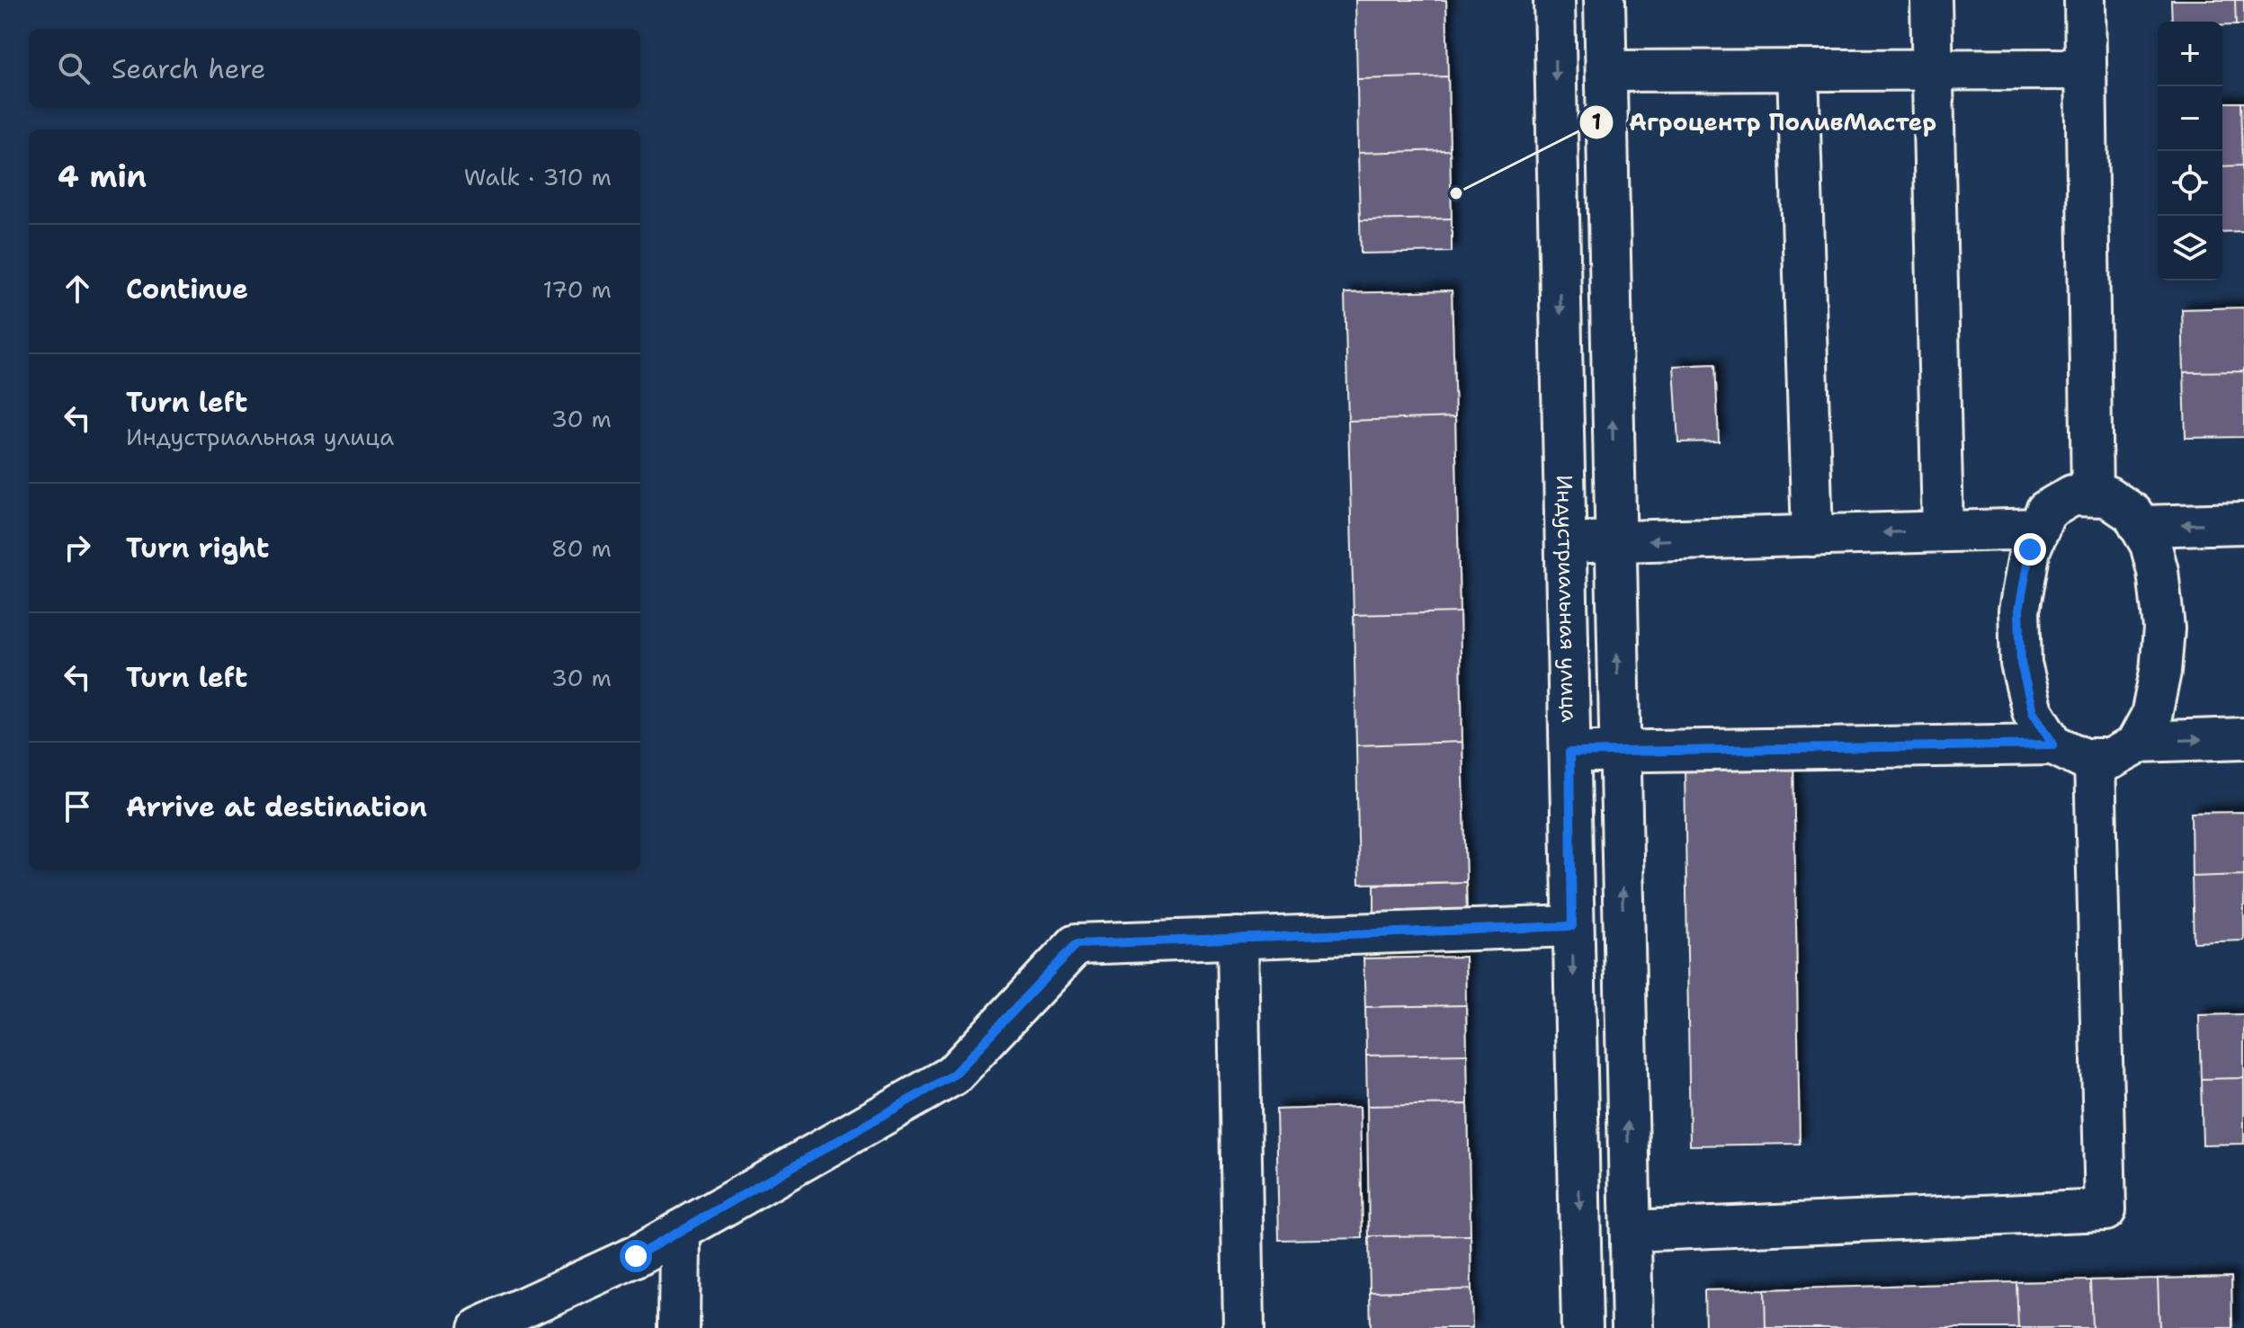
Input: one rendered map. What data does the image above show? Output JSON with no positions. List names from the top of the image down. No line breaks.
{"streets":{"street":["Индустриальная улица"]},"places":["Агроцентр ПоливМастер"],"page":{"map_buttons":["+","−"],"search":"Search here","heading":["4 min","Walk · 310 m"],"list":[["Continue","170 m"],["Turn left","Индустриальная улица","30 m"],["Turn right","80 m"],["Turn left","30 m"],"Arrive at destination"]}}
